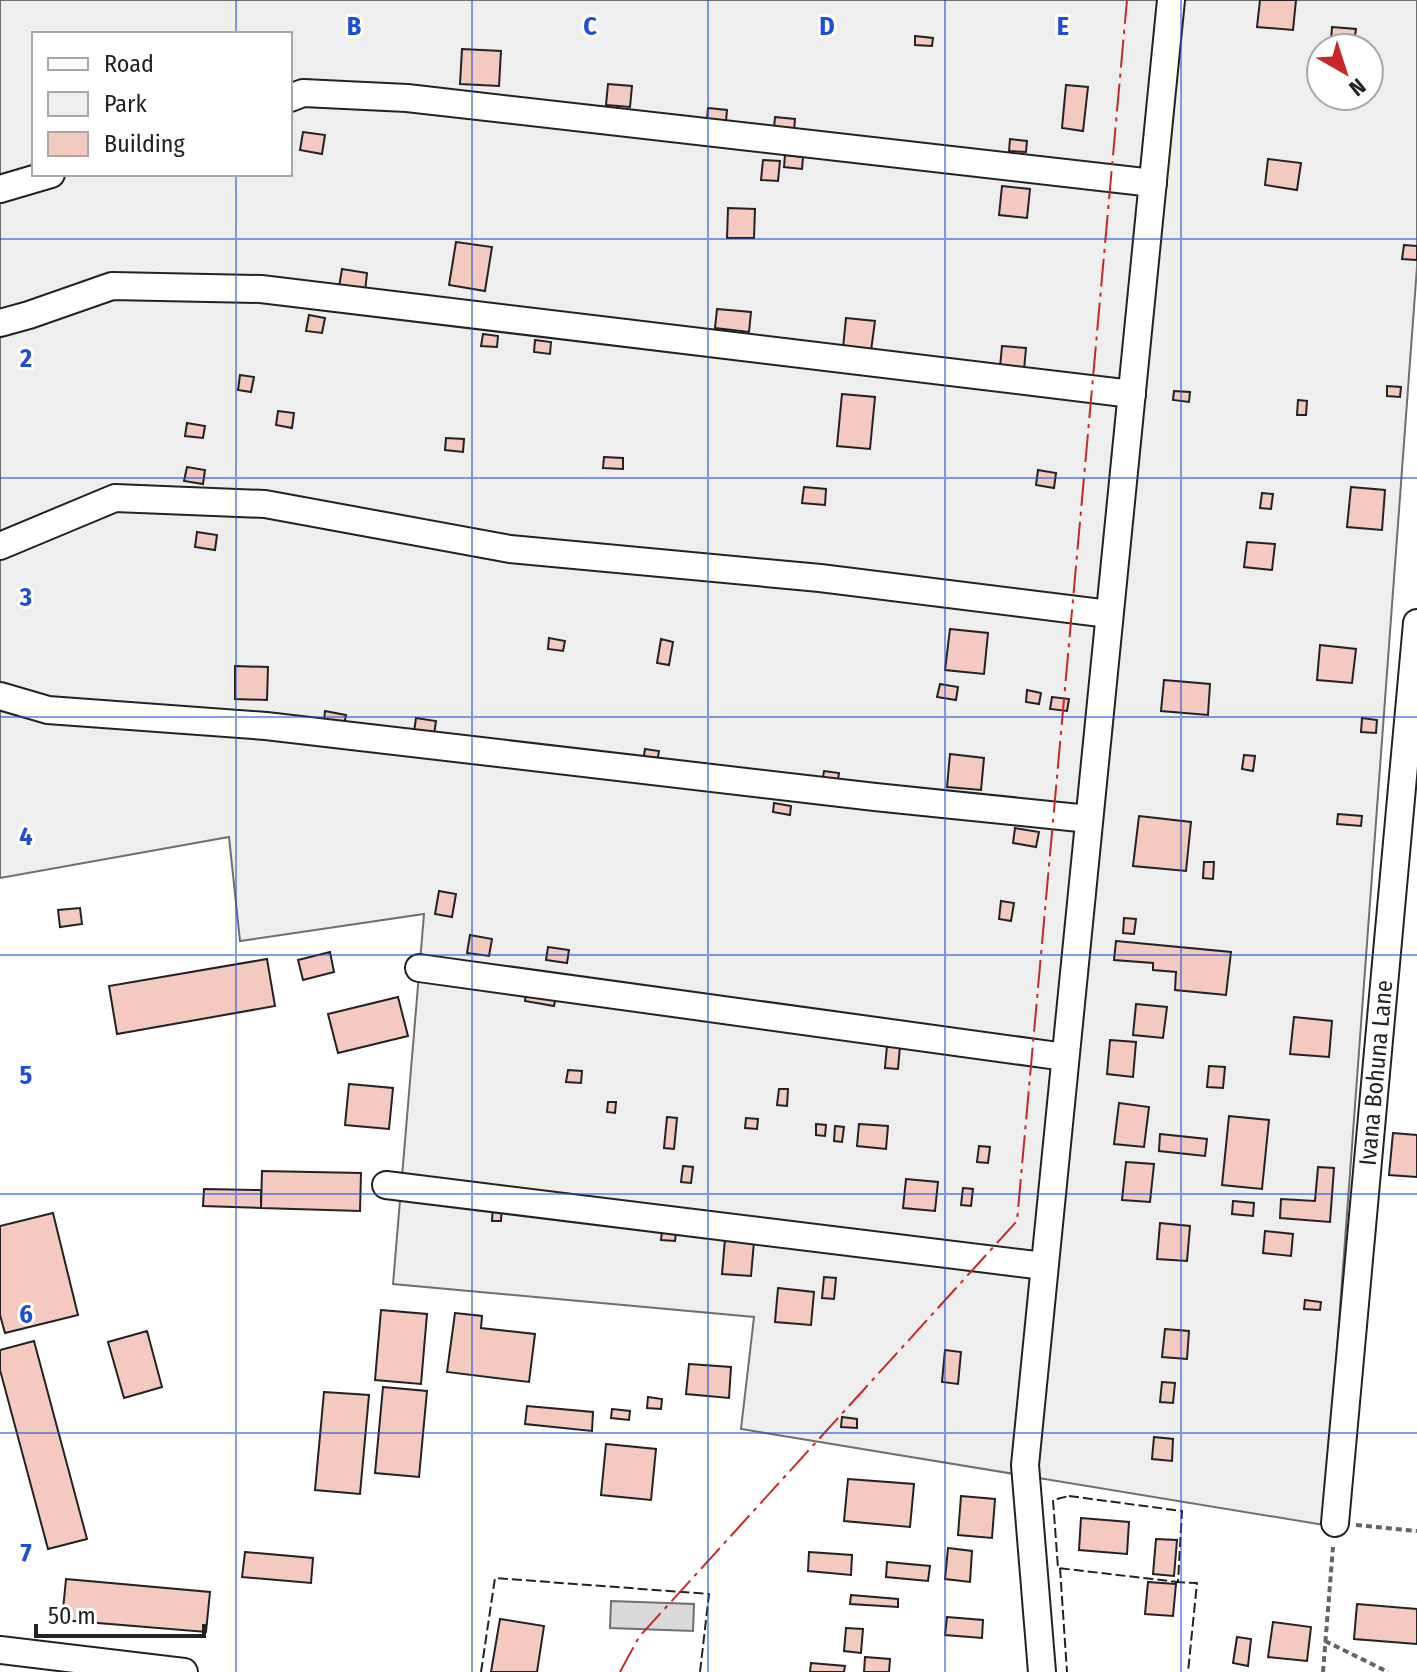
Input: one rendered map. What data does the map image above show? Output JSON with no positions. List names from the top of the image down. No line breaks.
{"streets":{"street":["Ivana Bohuna Lane"]},"legend":["Road","Park","Building"],"scale_bar":"50 m","north":"bottom right","grid":{"columns":["B","C","D","E"],"rows":["2","3","4","5","6","7"]}}
